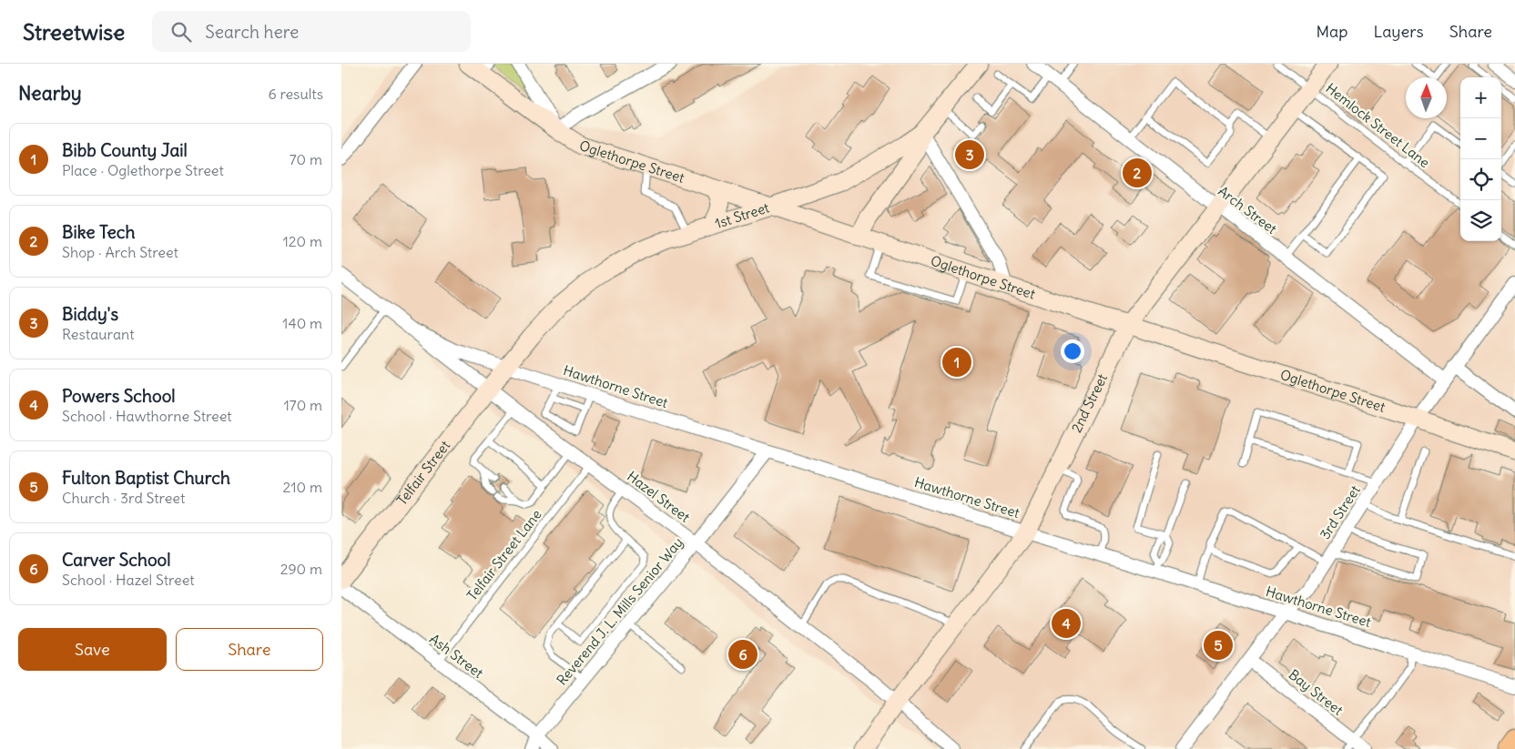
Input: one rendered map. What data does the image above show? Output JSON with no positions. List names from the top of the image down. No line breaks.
{"streets":{"street":["Oglethorpe Street","Arch Street","1st Street","Hawthorne Street","2nd Street","Telfair Street","Hazel Street","3rd Street","Reverend J. L. Mills Senior Way","Ash Street","Bay Street"],"lane":["Hemlock Street Lane","Telfair Street Lane"]},"crossings":[["Hemlock Street Lane","2nd Street"],["Oglethorpe Street","1st Street"],["Oglethorpe Street","2nd Street"],["Oglethorpe Street","3rd Street"],["Arch Street","2nd Street"],["Arch Street","3rd Street"],["1st Street","Hawthorne Street"],["1st Street","Telfair Street"],["Hawthorne Street","2nd Street"],["Hawthorne Street","Telfair Street"],["Hawthorne Street","Hazel Street"],["Hawthorne Street","3rd Street"],["Hawthorne Street","Reverend J. L. Mills Senior Way"],["2nd Street","Hazel Street"],["Telfair Street","Hazel Street"],["Hazel Street","Telfair Street Lane"],["Hazel Street","Reverend J. L. Mills Senior Way"],["3rd Street","Bay Street"],["Telfair Street Lane","Ash Street"],["Reverend J. L. Mills Senior Way","Ash Street"]],"north":"top","page":{"header":"Streetwise","search":"Search here","nav":["Map","Layers","Share"],"heading":["Nearby","6 results"],"map_buttons":["+","−"],"list":[{"mark":"1","name":"Bibb County Jail","note":"Place · Oglethorpe Street","value":"70 m"},{"mark":"2","name":"Bike Tech","note":"Shop · Arch Street","value":"120 m"},{"mark":"3","name":"Biddy's","note":"Restaurant","value":"140 m"},{"mark":"4","name":"Powers School","note":"School · Hawthorne Street","value":"170 m"},{"mark":"5","name":"Fulton Baptist Church","note":"Church · 3rd Street","value":"210 m"},{"mark":"6","name":"Carver School","note":"School · Hazel Street","value":"290 m"}],"pins":["3","2","1","4","5","6"],"buttons":["Save","Share"]}}
